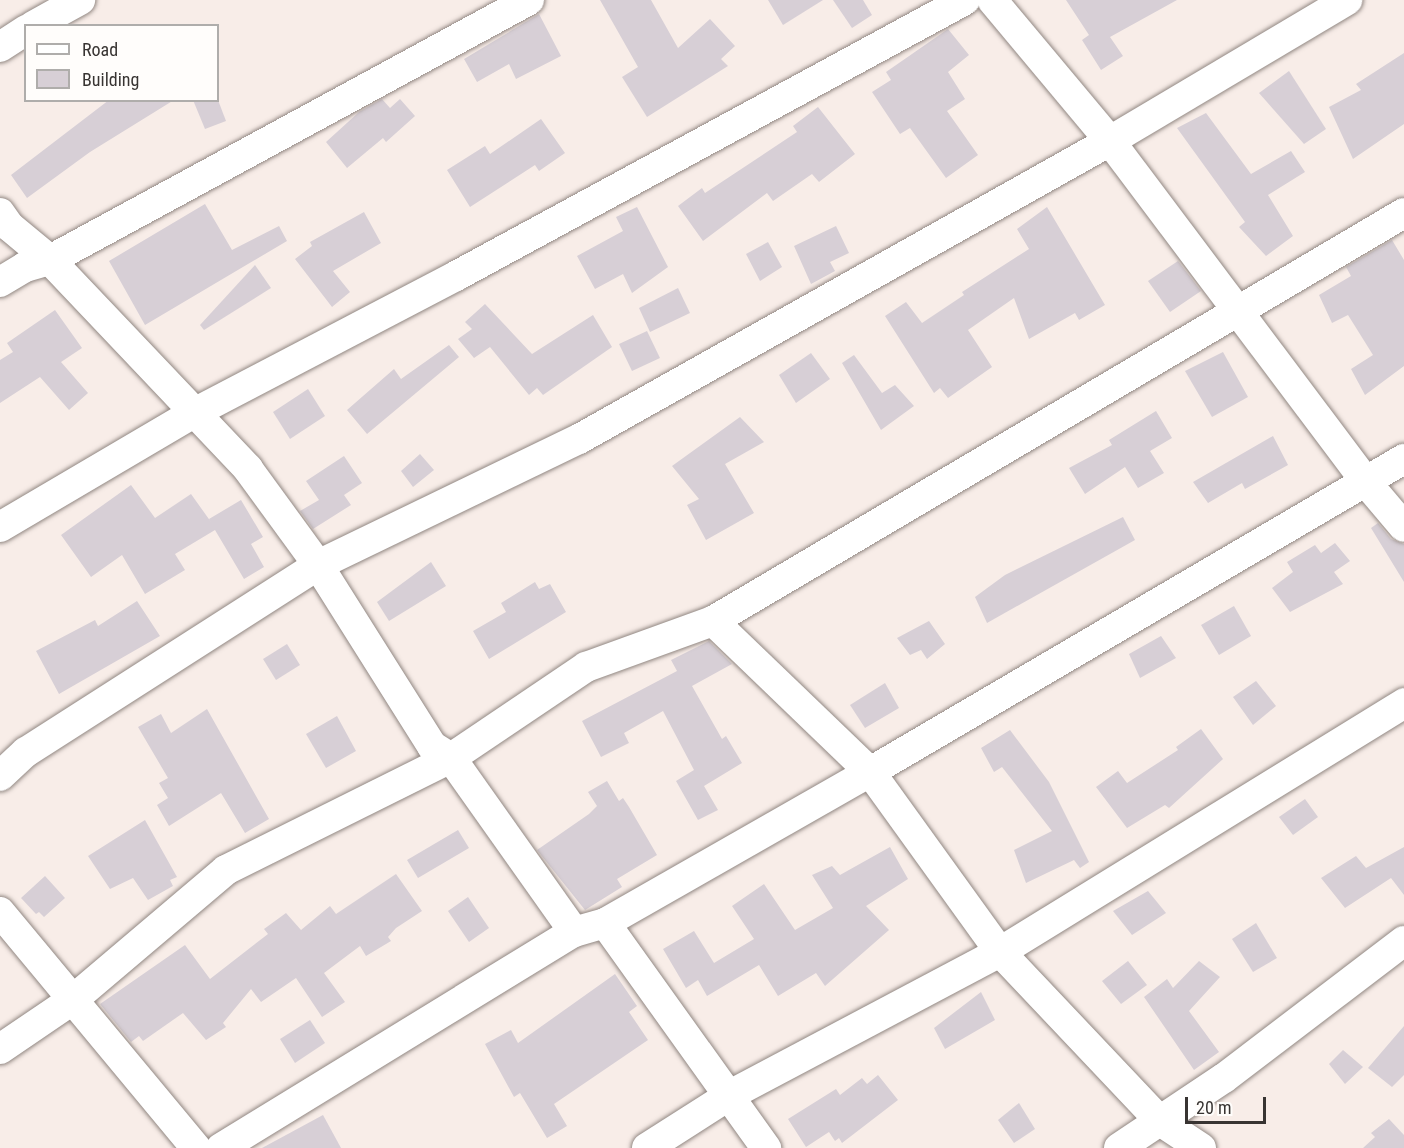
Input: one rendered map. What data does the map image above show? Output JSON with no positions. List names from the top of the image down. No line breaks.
{"legend":["Road","Building"],"scale_bar":"20 m"}
